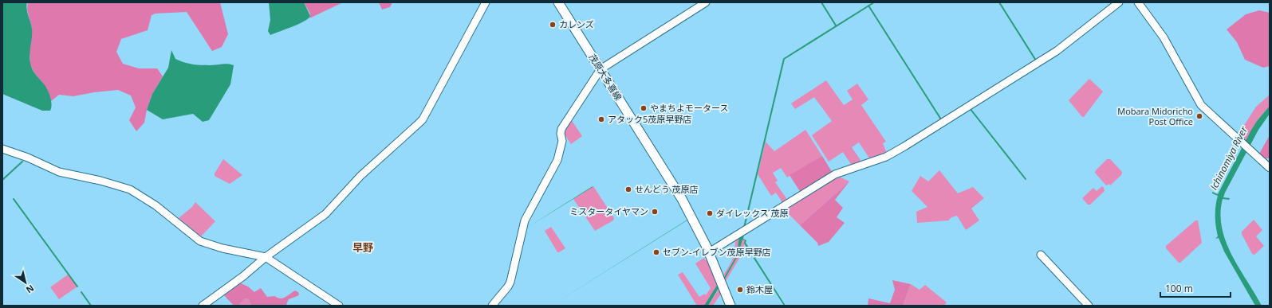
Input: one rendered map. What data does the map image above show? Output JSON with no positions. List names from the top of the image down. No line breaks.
{"streets":{"main road":["茂原大多喜線"]},"districts":["早野"],"water":["Ichinomiya River"],"places":["カレンズ","やまちよモータース","Mobara Midoricho Post Office","アタック5茂原早野店","せんどう 茂原店","ミスタータイヤマン","ダイレックス 茂原","セブン-イレブン茂原早野店","鈴木屋"],"scale_bar":"100 m","north":"bottom right"}
